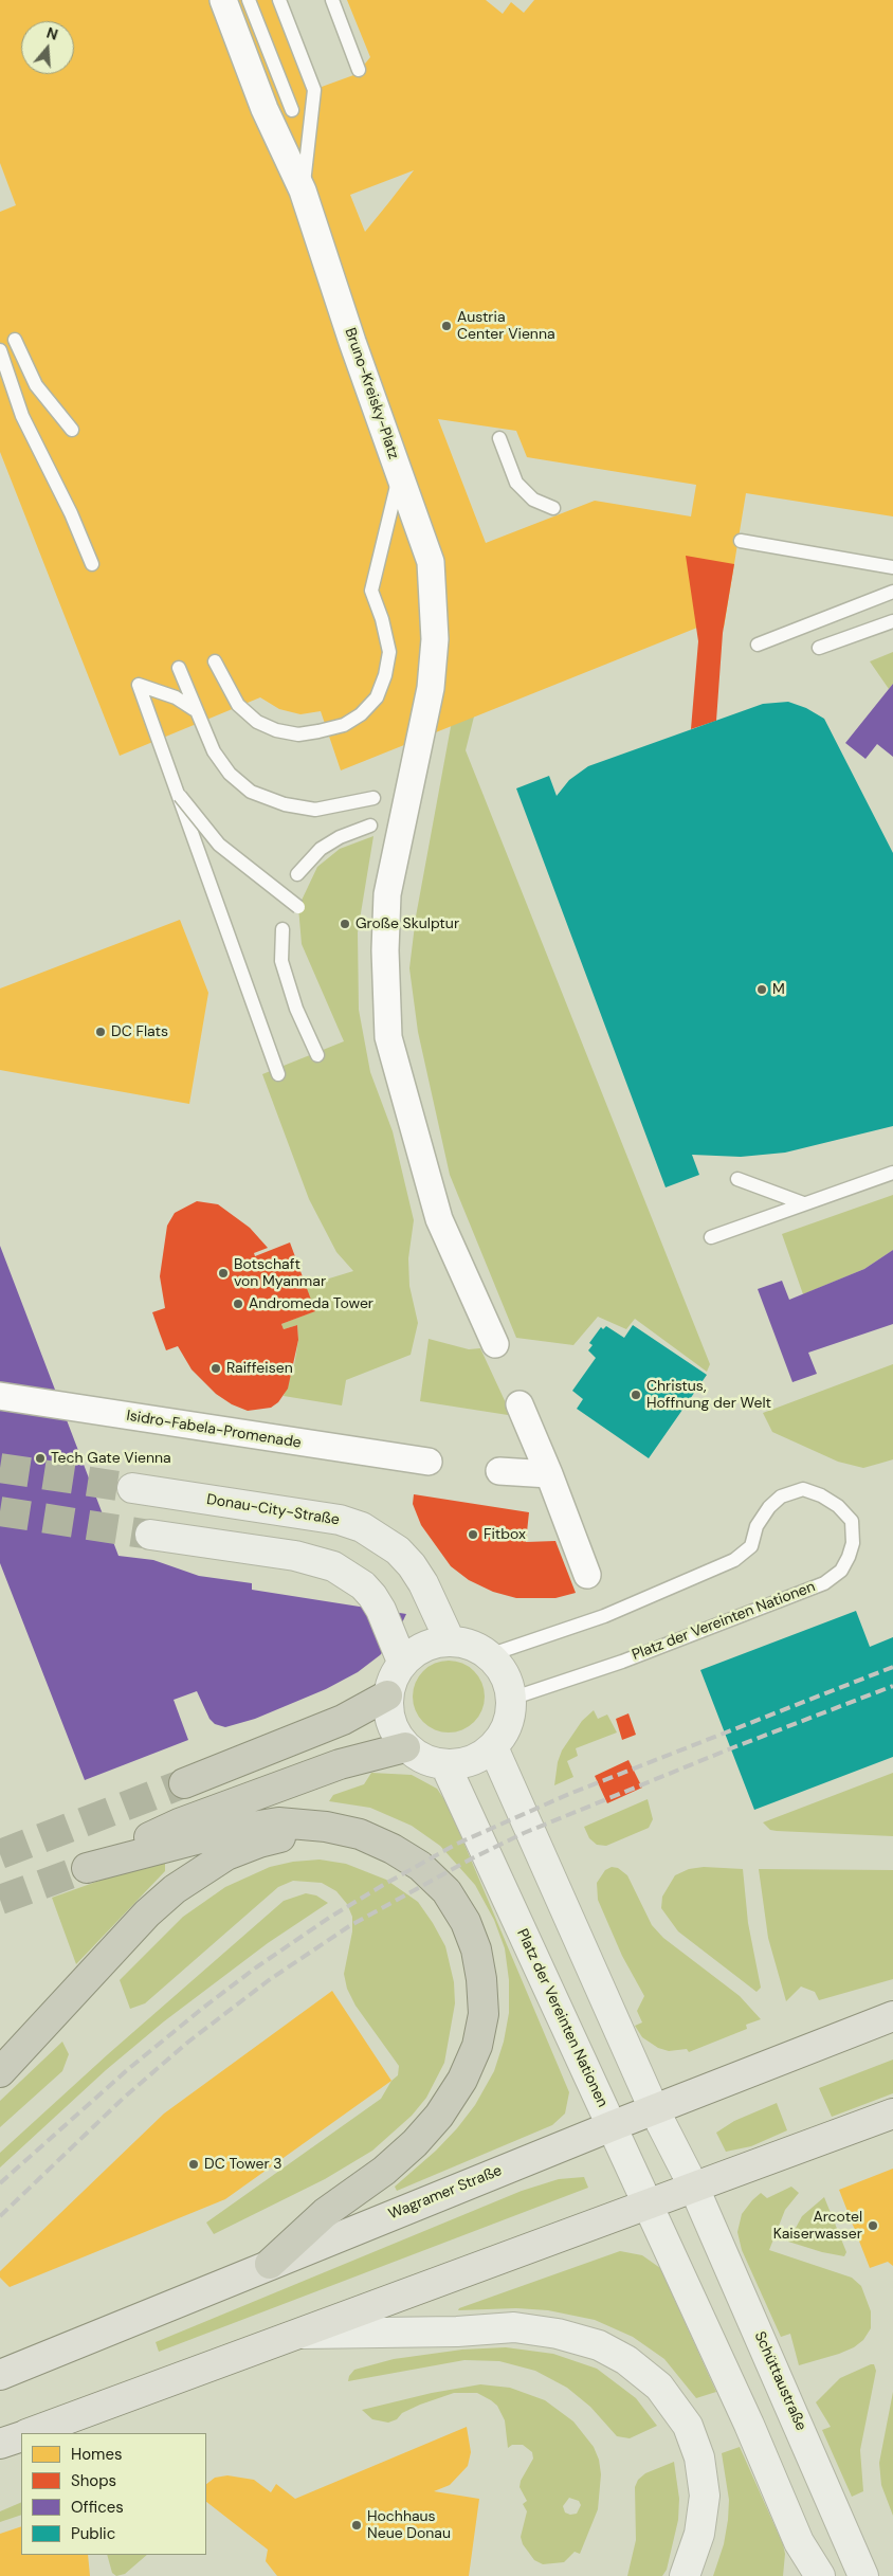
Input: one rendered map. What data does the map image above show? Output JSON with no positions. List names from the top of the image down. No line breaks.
{"streets":{"main road":["Donau-City-Straße","Platz der Vereinten Nationen","Wagramer Straße","Schüttaustraße"],"street":["Bruno-Kreisky-Platz","Isidro-Fabela-Promenade"]},"crossings":[["Donau-City-Straße","Platz der Vereinten Nationen"],["Platz der Vereinten Nationen","Wagramer Straße"],["Wagramer Straße","Schüttaustraße"]],"places":["Austria Center Vienna","Große Skulptur","M","DC Flats","Botschaft von Myanmar","Andromeda Tower","Raiffeisen","Christus, Hoffnung der Welt","Tech Gate Vienna","Fitbox","DC Tower 3","Arcotel Kaiserwasser","Hochhaus Neue Donau"],"legend":["Homes","Shops","Offices","Public"],"north":"top"}
